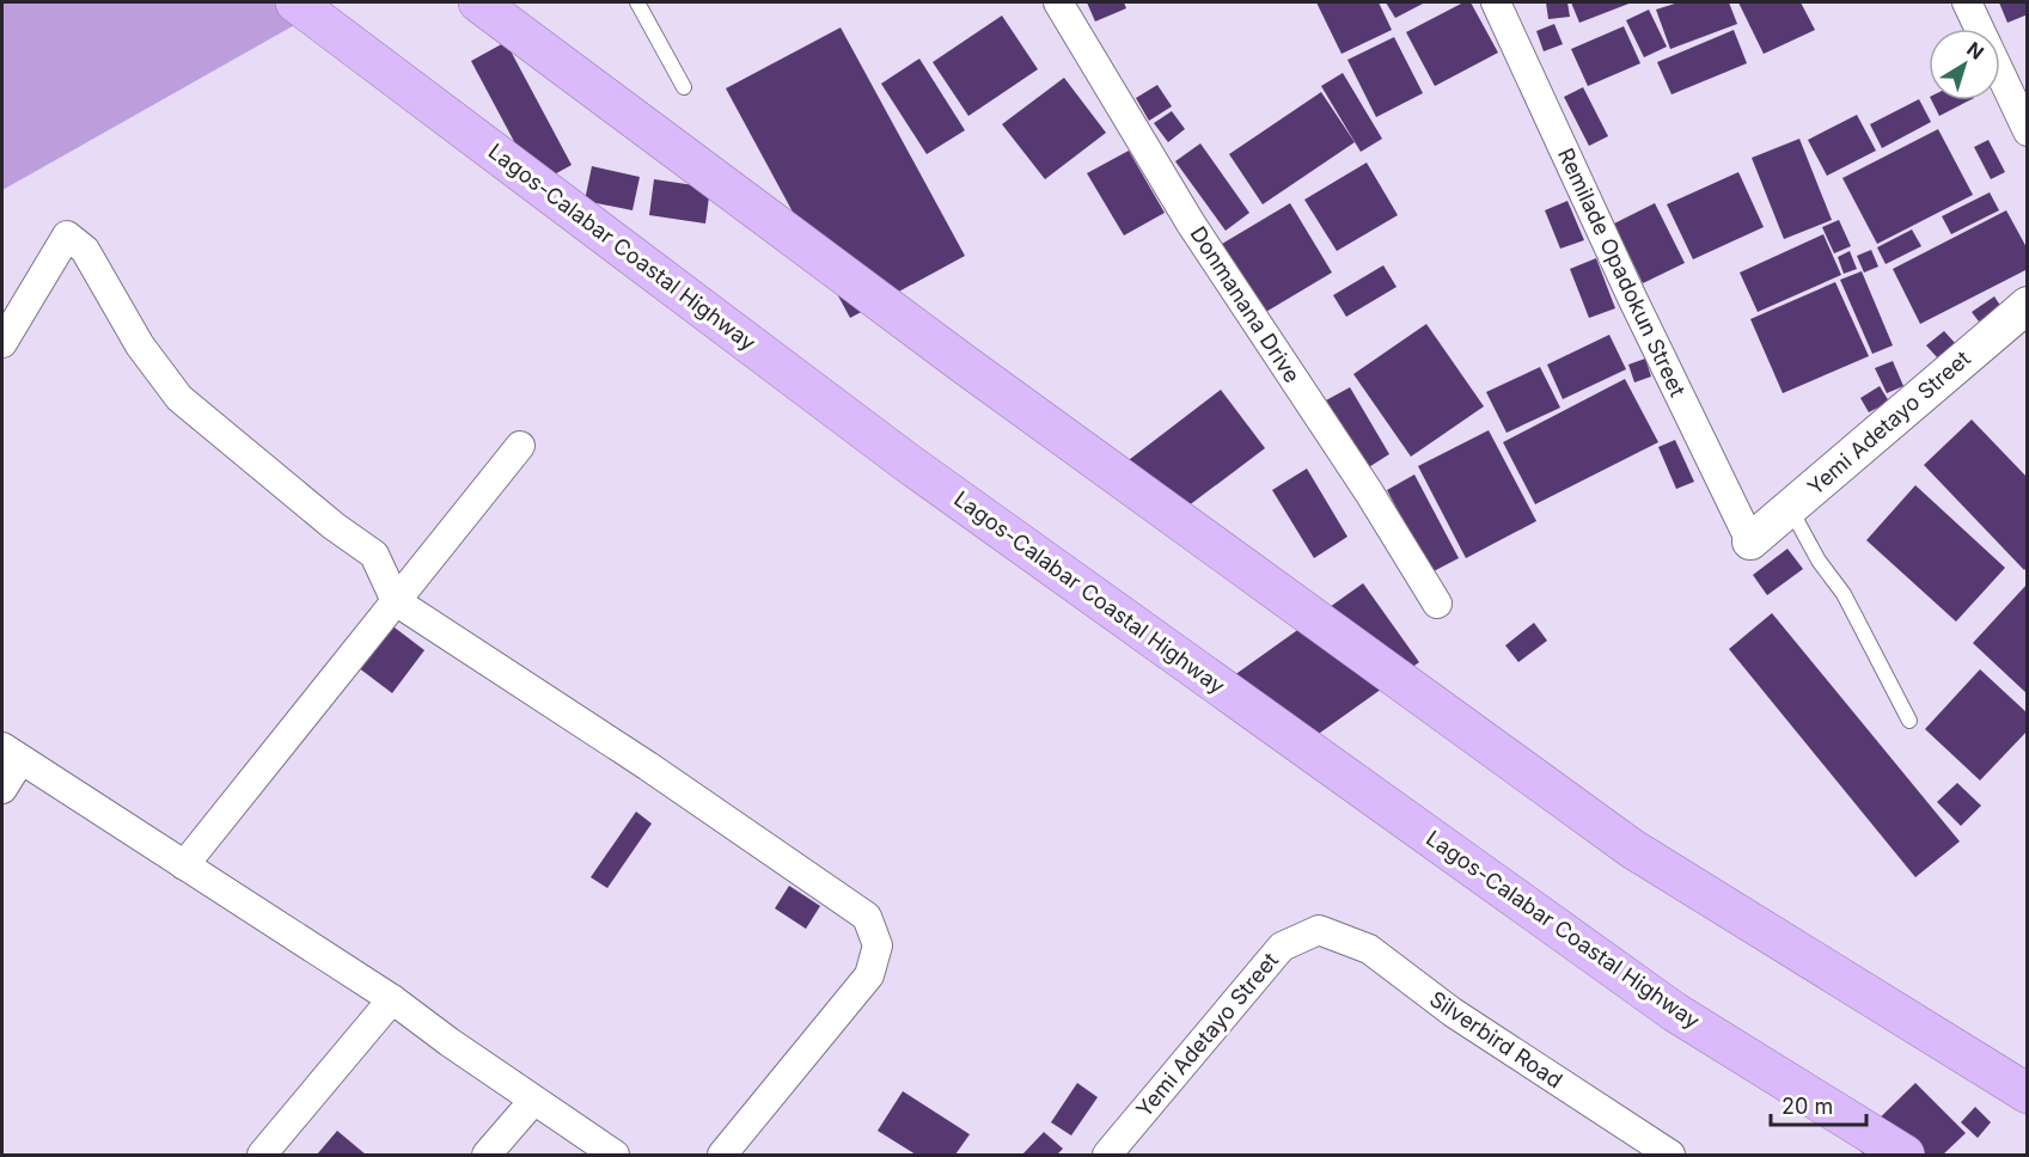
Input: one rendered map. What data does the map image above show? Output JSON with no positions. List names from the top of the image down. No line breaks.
{"streets":{"highway":["Lagos-Calabar Coastal Highway"],"street":["Remilade Opadokun Street","Donmanana Drive","Yemi Adetayo Street","Silverbird Road"]},"crossings":[["Remilade Opadokun Street","Yemi Adetayo Street"],["Yemi Adetayo Street","Silverbird Road"]],"scale_bar":"20 m","north":"top right"}
